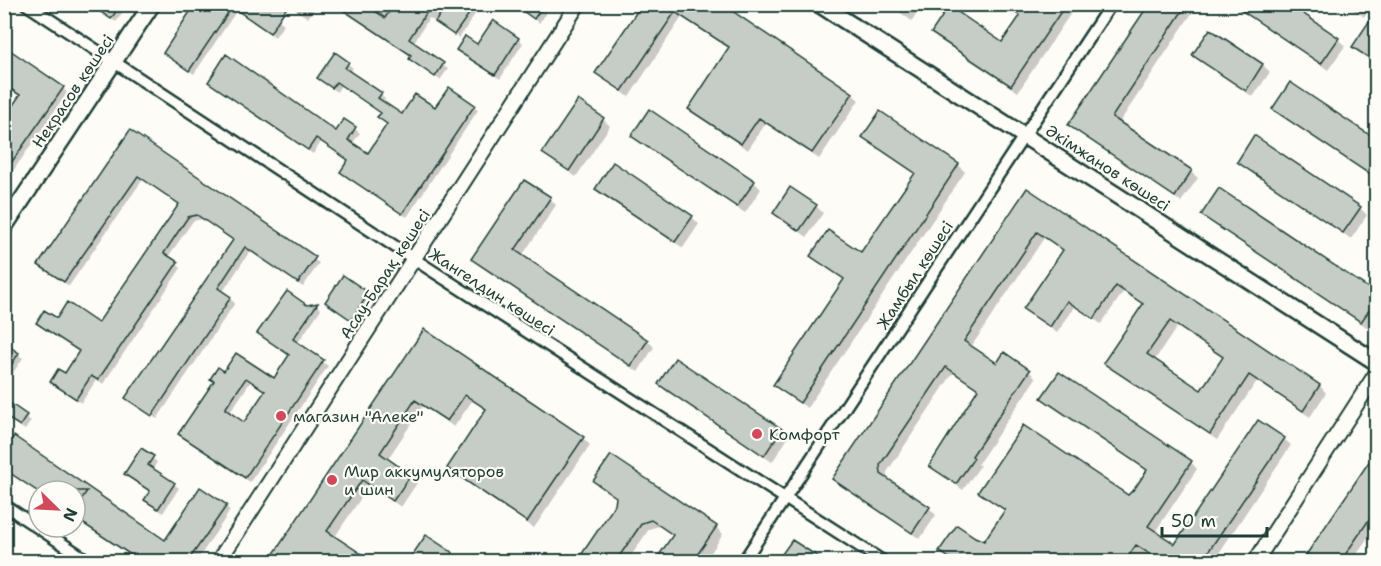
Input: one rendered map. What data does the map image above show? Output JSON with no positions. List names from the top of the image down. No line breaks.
{"streets":{"main road":["Некрасов көшесі","Әкімжанов көшесі"],"street":["Асау-Барақ көшесі","Жамбыл көшесі","Жангелдин көшесі"]},"crossings":[["Некрасов көшесі","Жангелдин көшесі"],["Әкімжанов көшесі","Жамбыл көшесі"],["Асау-Барақ көшесі","Жангелдин көшесі"],["Жамбыл көшесі","Жангелдин көшесі"]],"places":["магазин \"Алеке\"","Комфорт","Мир аккумуляторов и шин"],"scale_bar":"50 m","north":"bottom right"}
